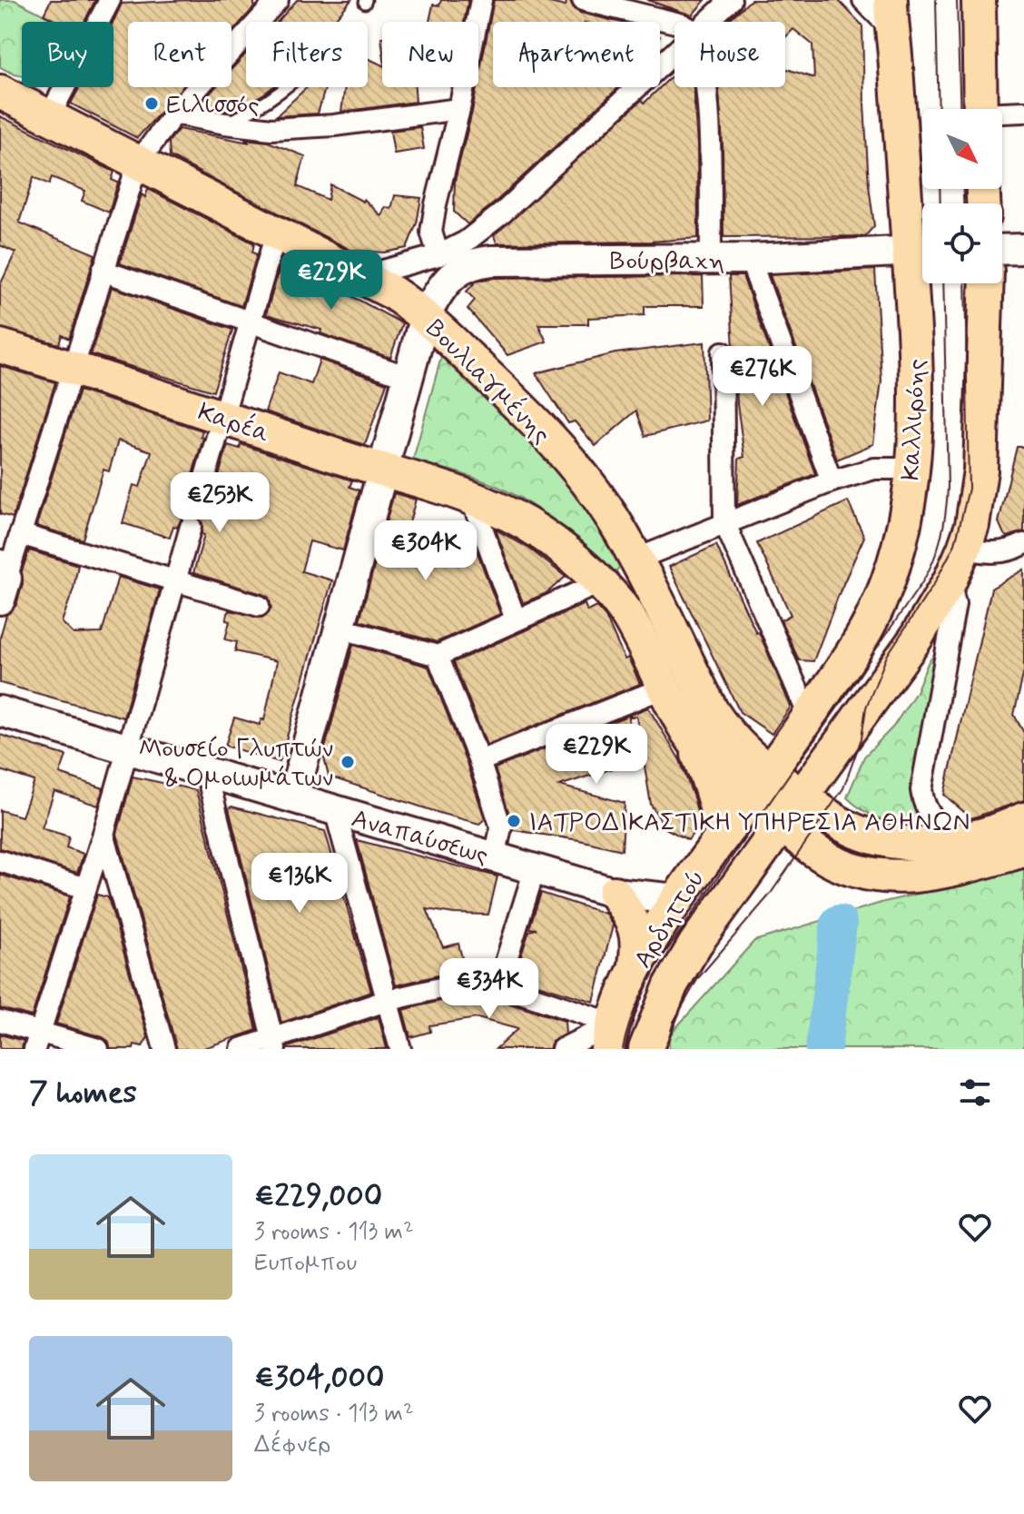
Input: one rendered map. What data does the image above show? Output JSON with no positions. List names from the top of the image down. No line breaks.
{"streets":{"main road":["Βουλιαγμένης","Καλλιρόης","Καρέα","Αρδηττού"],"street":["Βούρβαχη","Αναπαύσεως"]},"crossings":[["Βούρβαχη","Βουλιαγμένης"],["Βούρβαχη","Καλλιρόης"],["Βούρβαχη","Καρέα"],["Βούρβαχη","Αναπαύσεως"],["Βουλιαγμένης","Καλλιρόης"],["Βουλιαγμένης","Καρέα"],["Βουλιαγμένης","Αρδηττού"],["Καλλιρόης","Αρδηττού"],["Αναπαύσεως","Αρδηττού"]],"places":["Ειλισσός","Μουσείο Γλυπτών & Ομοιωμάτων","ΙΑΤΡΟΔΙΚΑΣΤΙΚΗ ΥΠΗΡΕΣΙΑ ΑΘΗΝΩΝ"],"north":"bottom right","page":{"chip":["Buy","Rent","Filters","New","Apartment","House"],"price":["€229K","€276K","€253K","€304K","€229K","€136K","€334K"],"heading":"7 homes","list":[{"name":"€229,000","note":"3 rooms · 113 m² · Ευπομπου"},{"name":"€304,000","note":"3 rooms · 113 m² · Δέφνερ"}]}}
